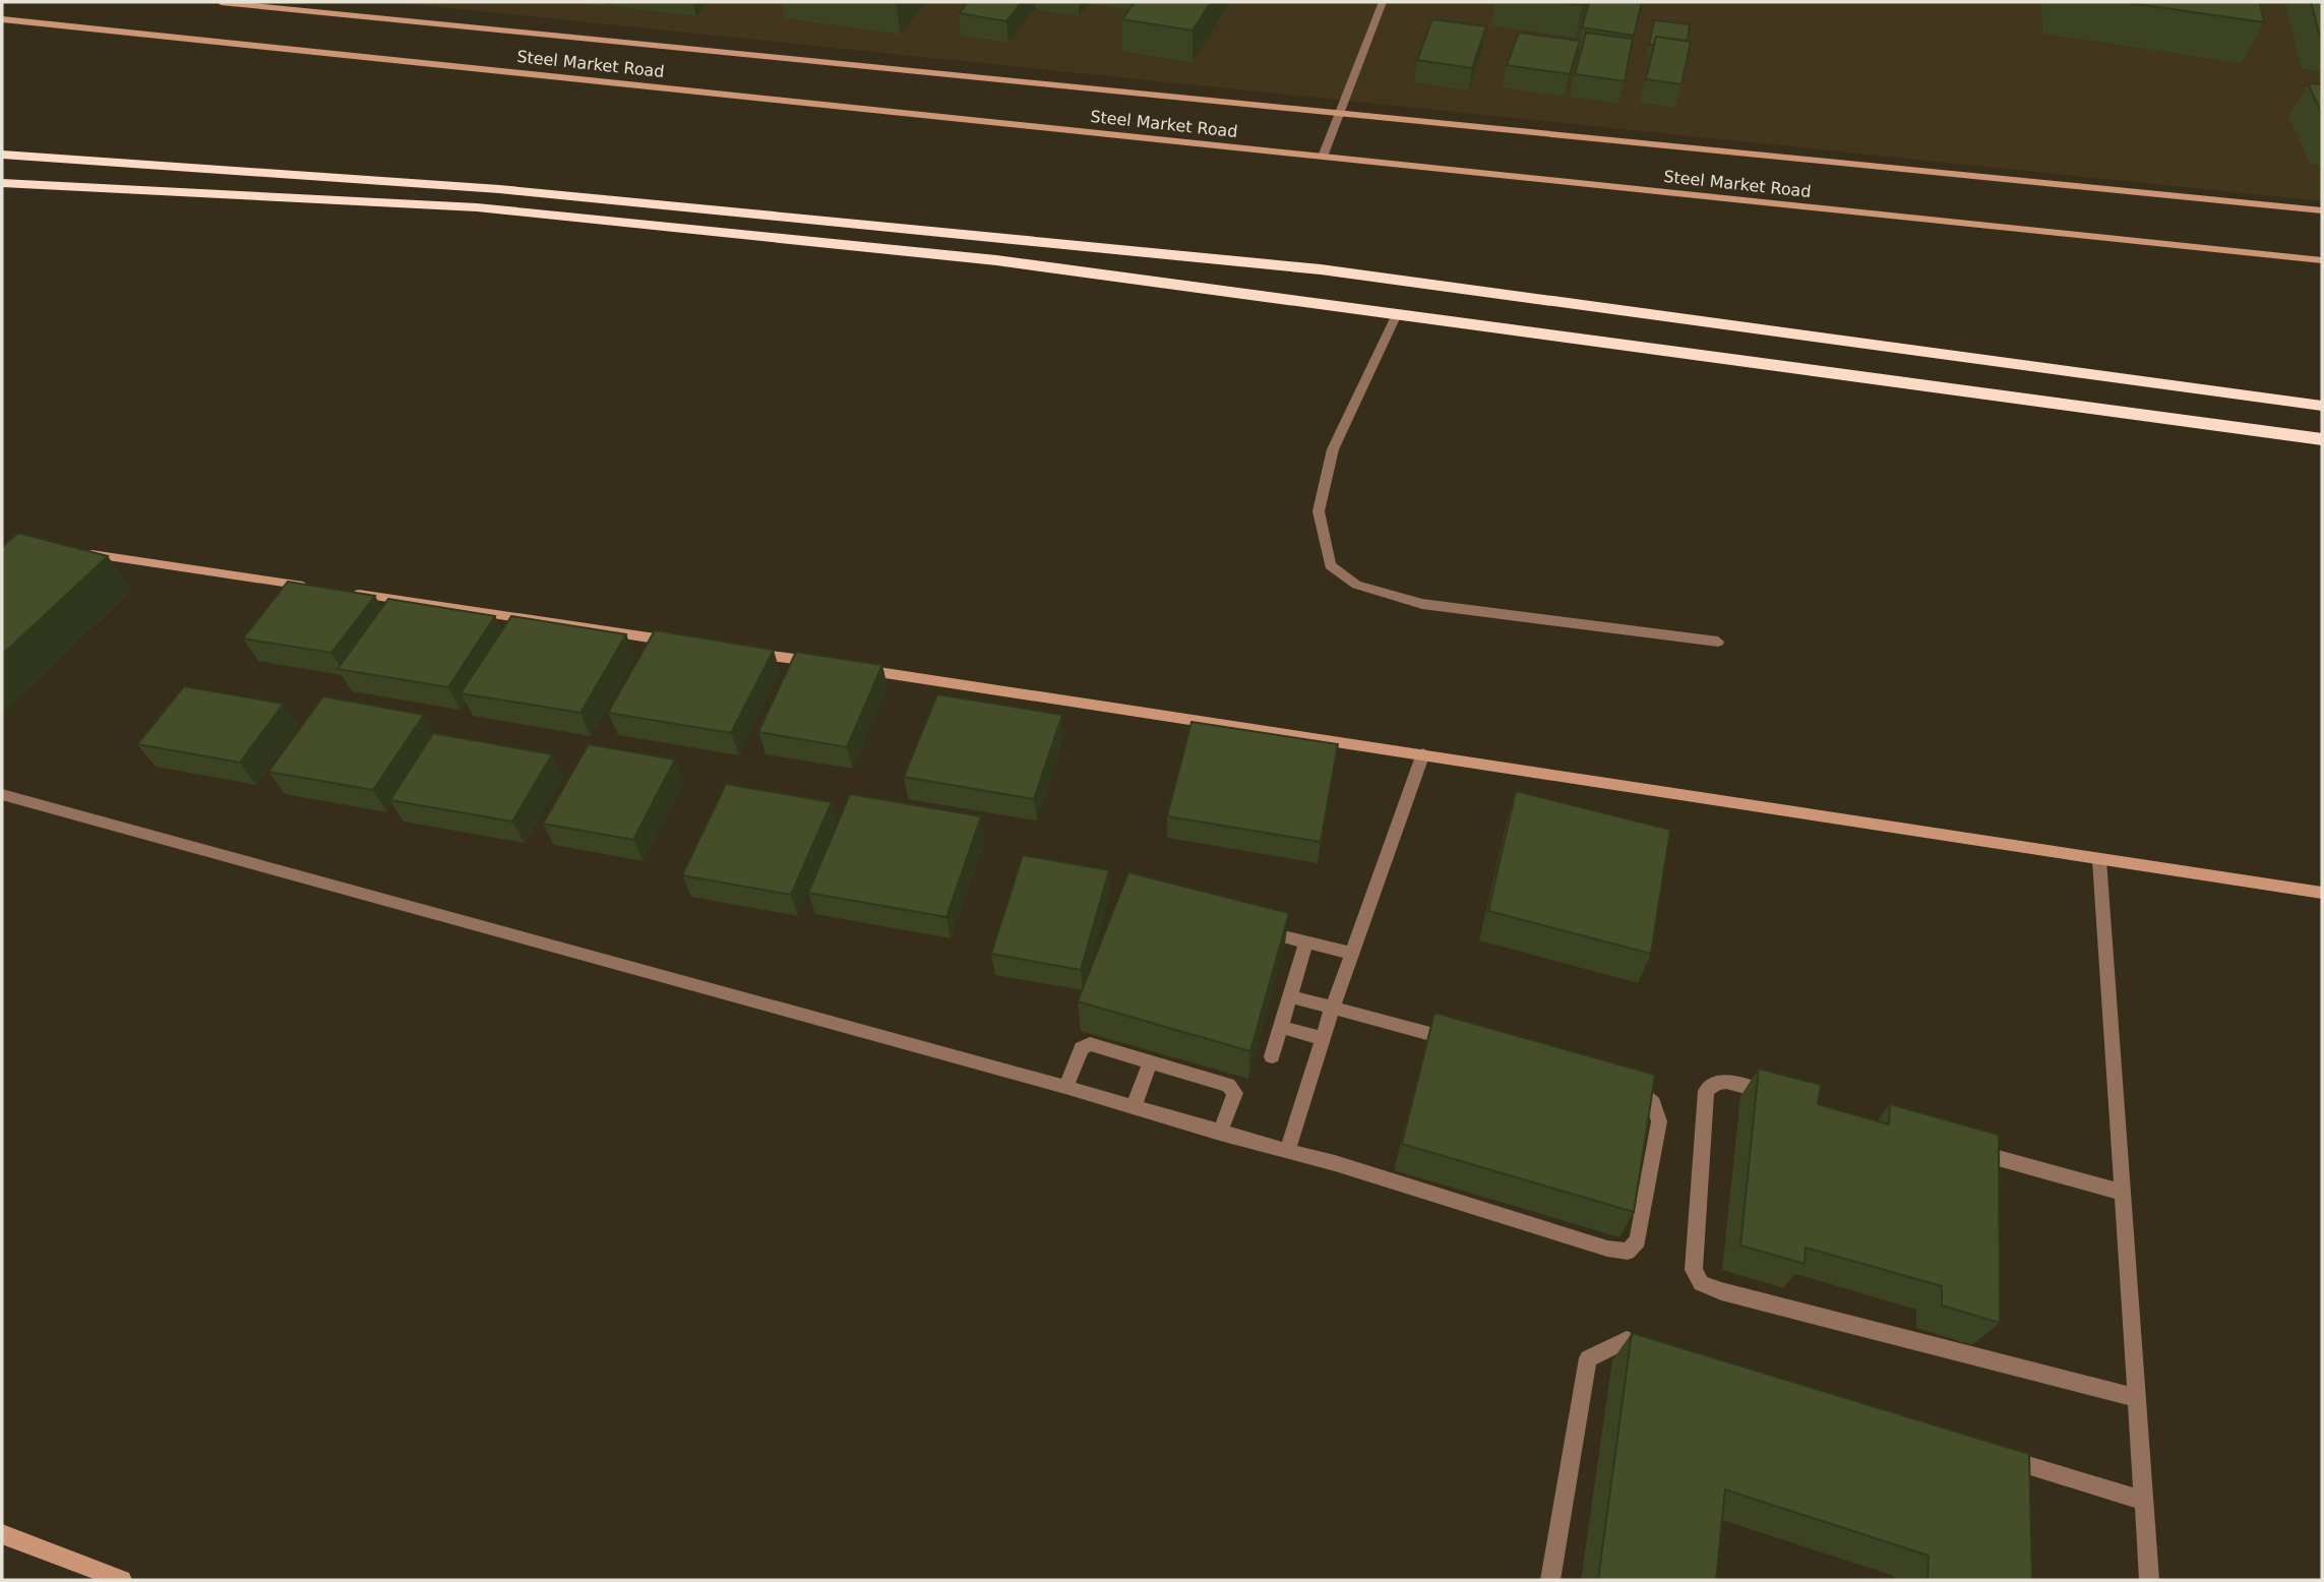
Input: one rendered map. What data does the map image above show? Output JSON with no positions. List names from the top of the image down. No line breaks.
{"streets":{"street":["Steel Market Road"]}}
